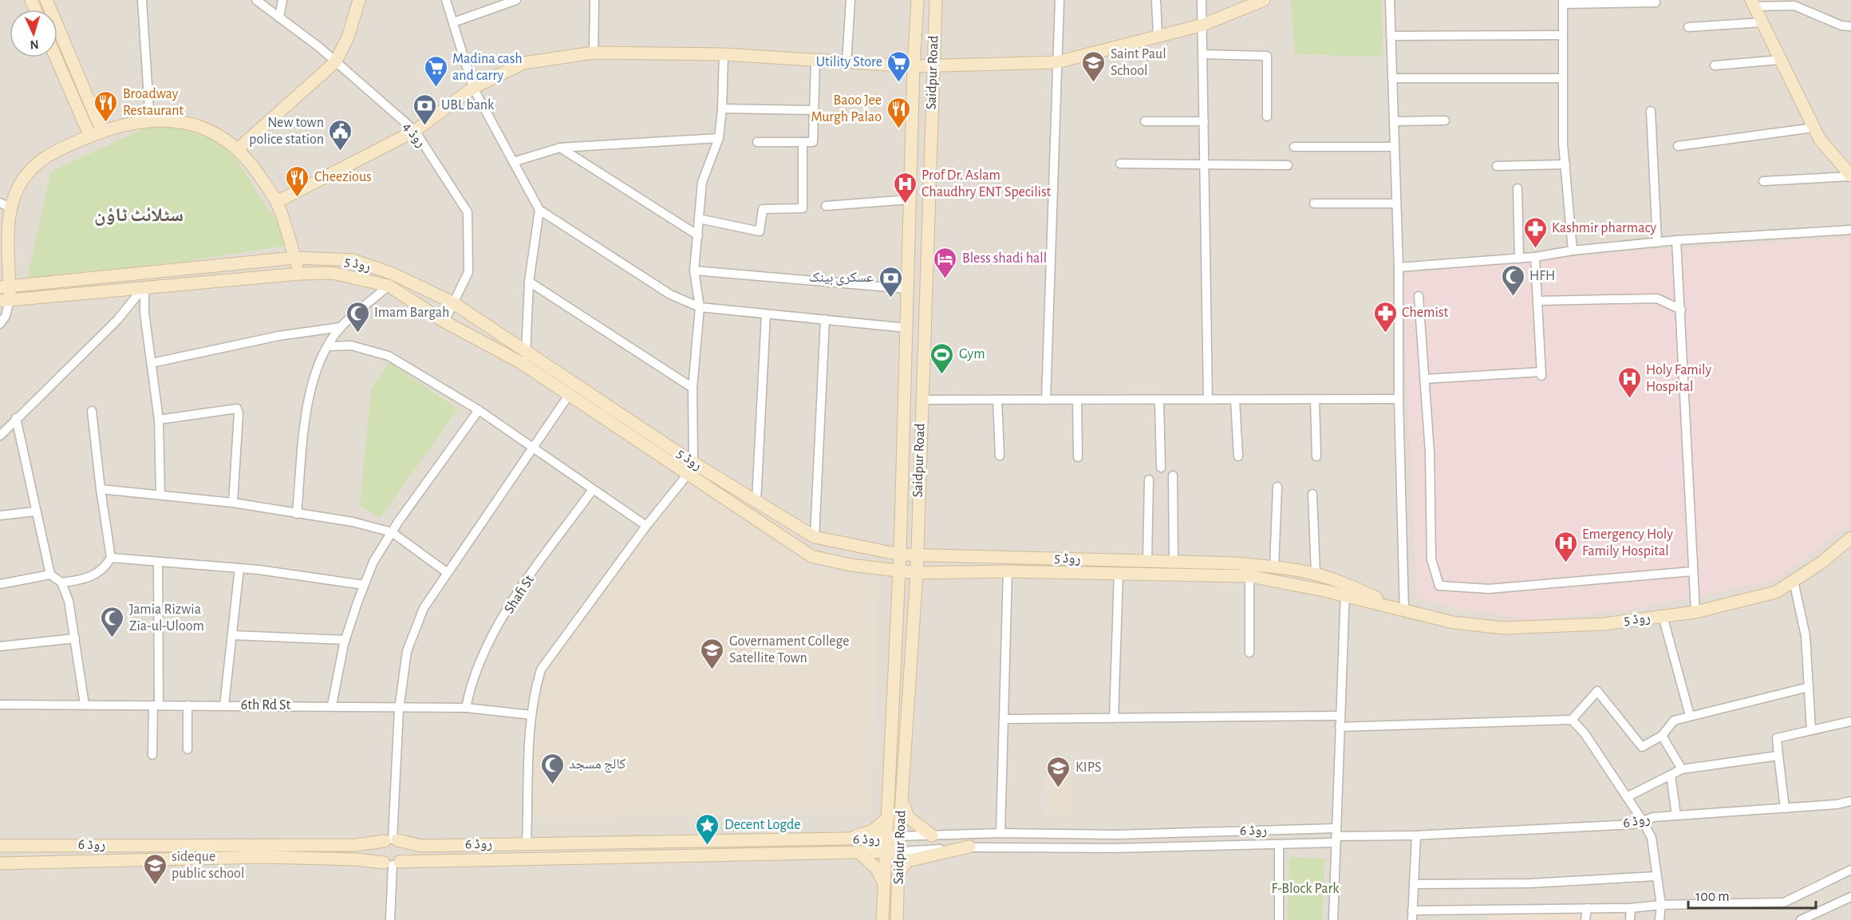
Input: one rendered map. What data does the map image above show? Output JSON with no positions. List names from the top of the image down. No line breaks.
{"streets":{"main road":["Saidpur Road","روڈ 5","روڈ 6"],"street":["روڈ 4","Shafi St","6th Rd St"]},"crossings":[["Saidpur Road","روڈ 5"],["Saidpur Road","روڈ 6"],["روڈ 4","روڈ 5"],["Shafi St","6th Rd St"]],"districts":["سٹلائٹ ٹاؤن"],"parks":["F-Block Park"],"places":{"supermarket":["Utility Store","Madina cash and carry"],"school or university":["Saint Paul School","Governament College Satellite Town","KIPS","sideque public school"],"restaurant":["Broadway Restaurant","Baoo Jee Murgh Palao","Cheezious"],"bank":["UBL bank","عسکری بینک"],"public building":["New town police station"],"hospital":["Prof Dr. Aslam Chaudhry ENT Specilist","Holy Family Hospital","Emergency Holy Family Hospital"],"pharmacy":["Kashmir pharmacy","Chemist"],"hotel":["Bless shadi hall"],"mosque":["HFH","Imam Bargah","Jamia Rizwia Zia-ul-Uloom","کالج مسجد"],"sports":["Gym"],"place":["Decent Logde"]},"scale_bar":"100 m","north":"bottom"}
